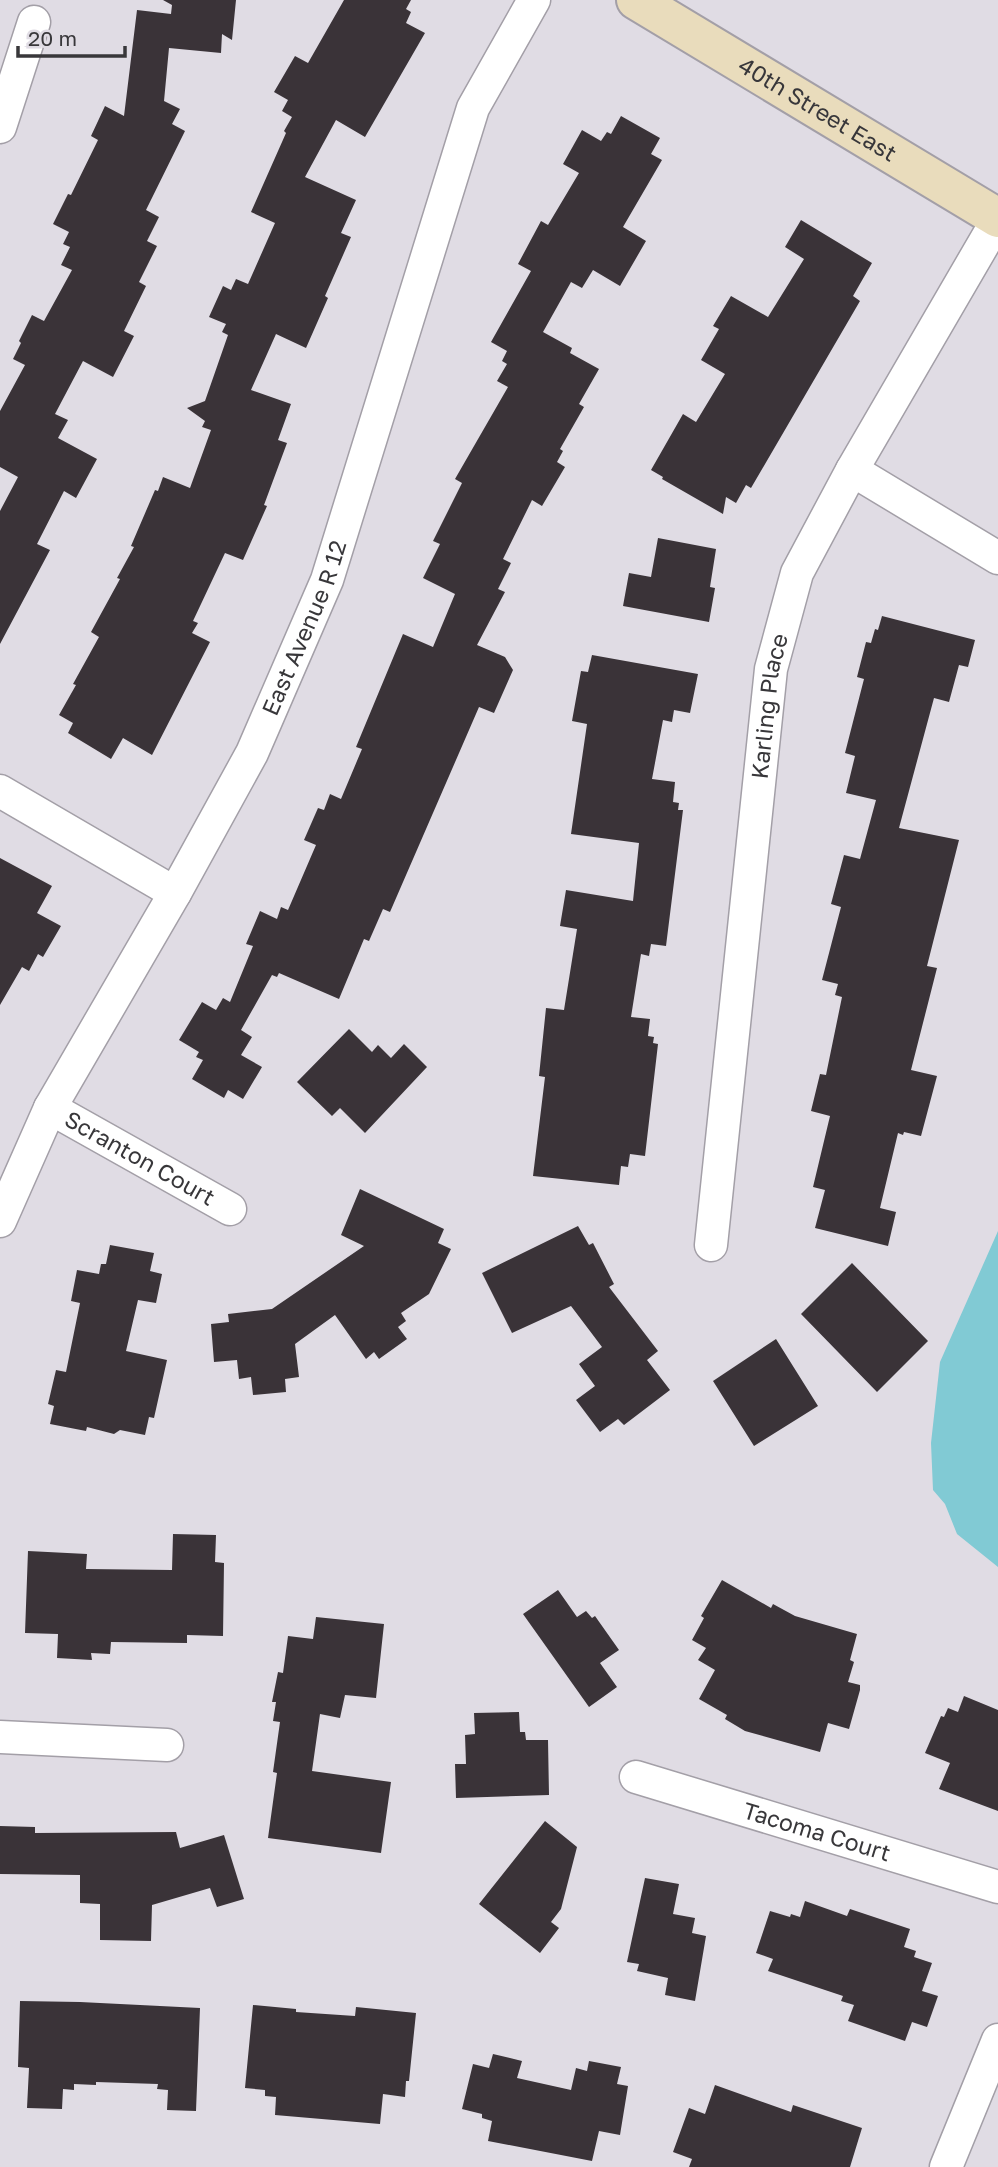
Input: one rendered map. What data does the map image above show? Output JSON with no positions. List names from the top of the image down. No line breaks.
{"streets":{"main road":["40th Street East"],"street":["East Avenue R 12","Karling Place","Scranton Court","Tacoma Court"]},"crossings":[["40th Street East","Karling Place"],["East Avenue R 12","Scranton Court"]],"scale_bar":"20 m"}
